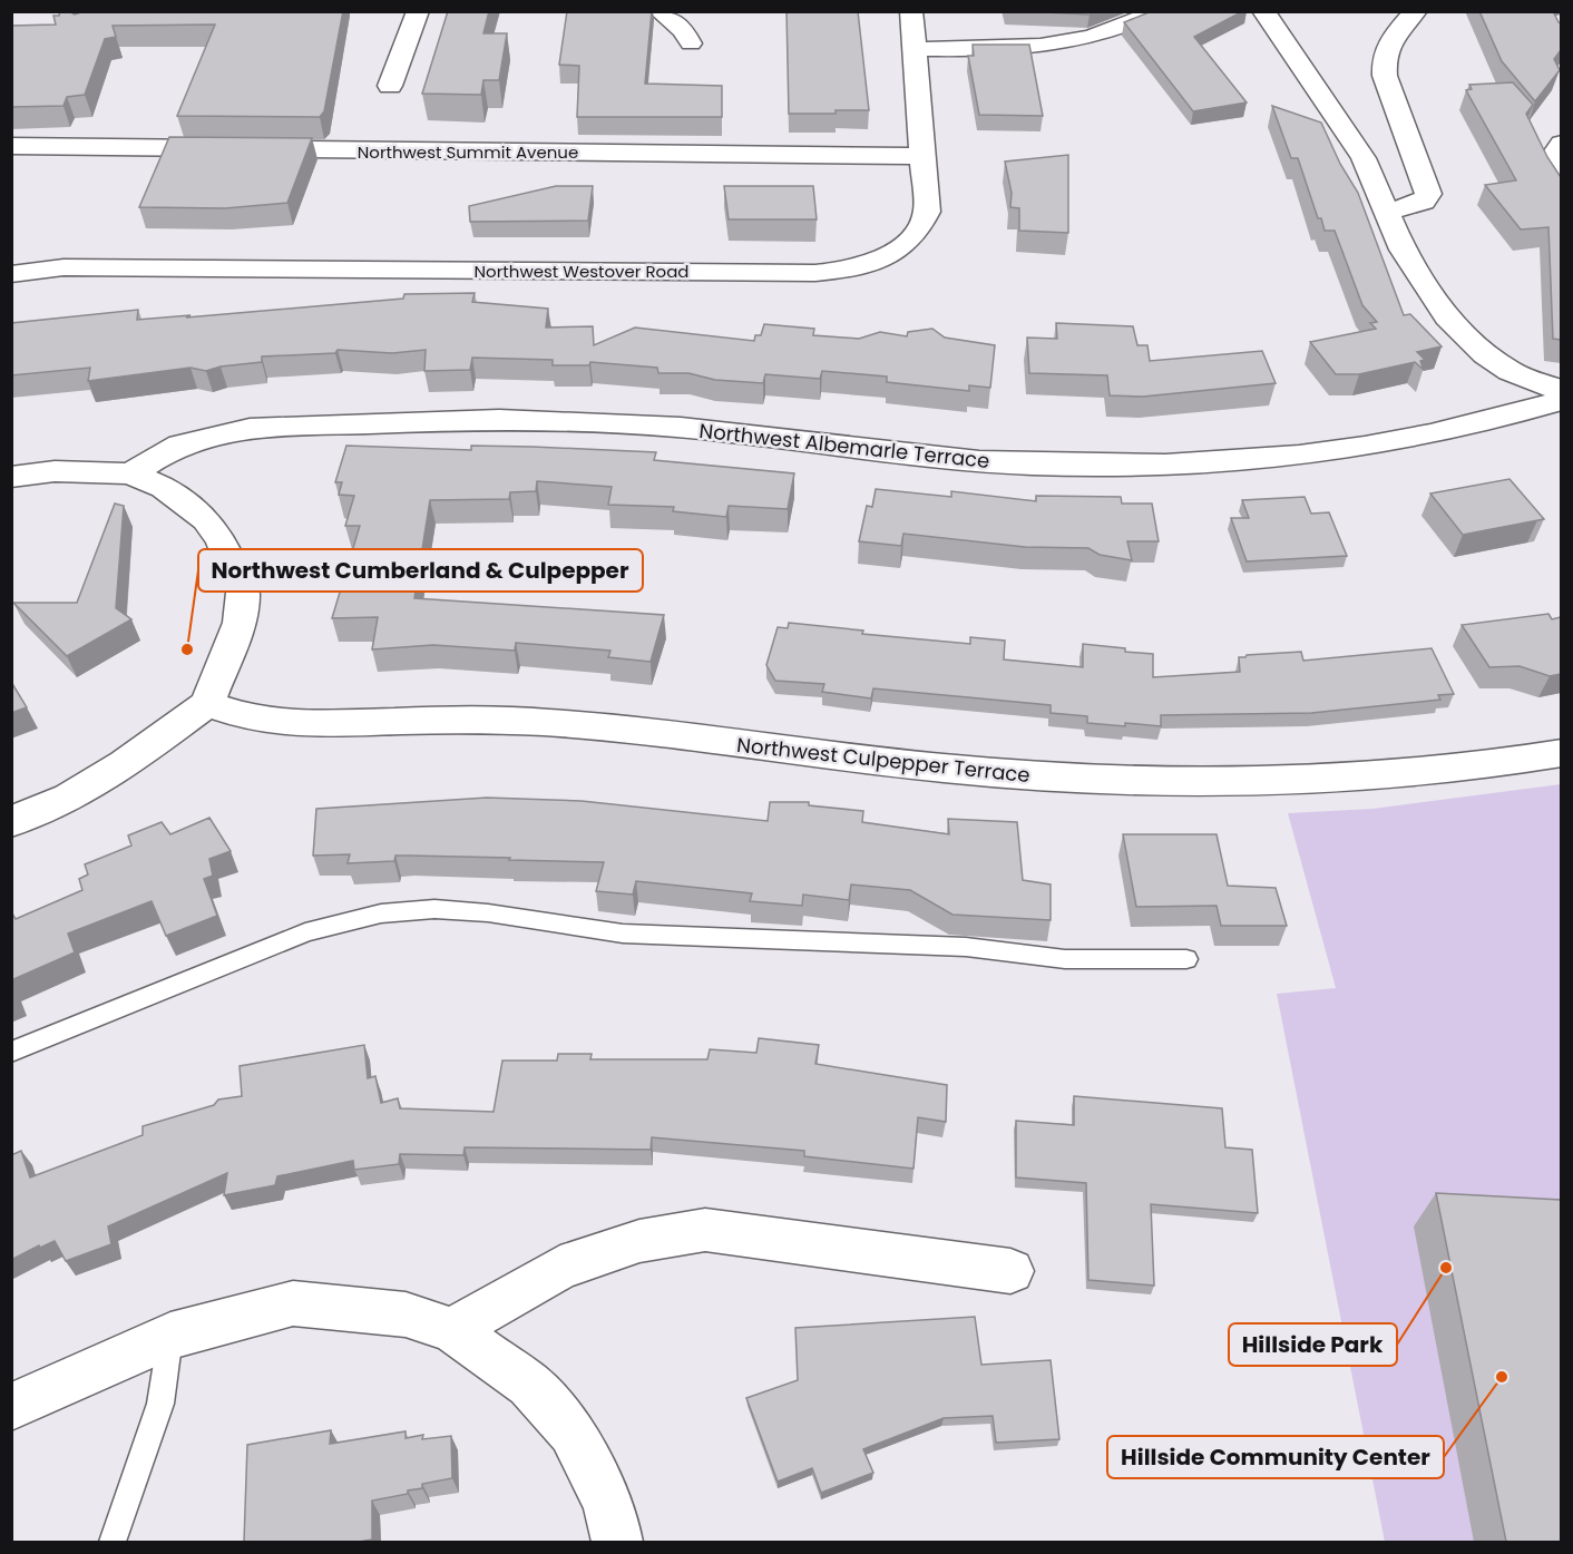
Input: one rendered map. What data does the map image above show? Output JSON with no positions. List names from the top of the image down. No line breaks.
{"streets":{"street":["Northwest Summit Avenue","Northwest Westover Road","Northwest Albemarle Terrace","Northwest Culpepper Terrace"]},"crossings":[["Northwest Summit Avenue","Northwest Westover Road"]],"places":["Northwest Cumberland & Culpepper","Hillside Park","Hillside Community Center"]}
